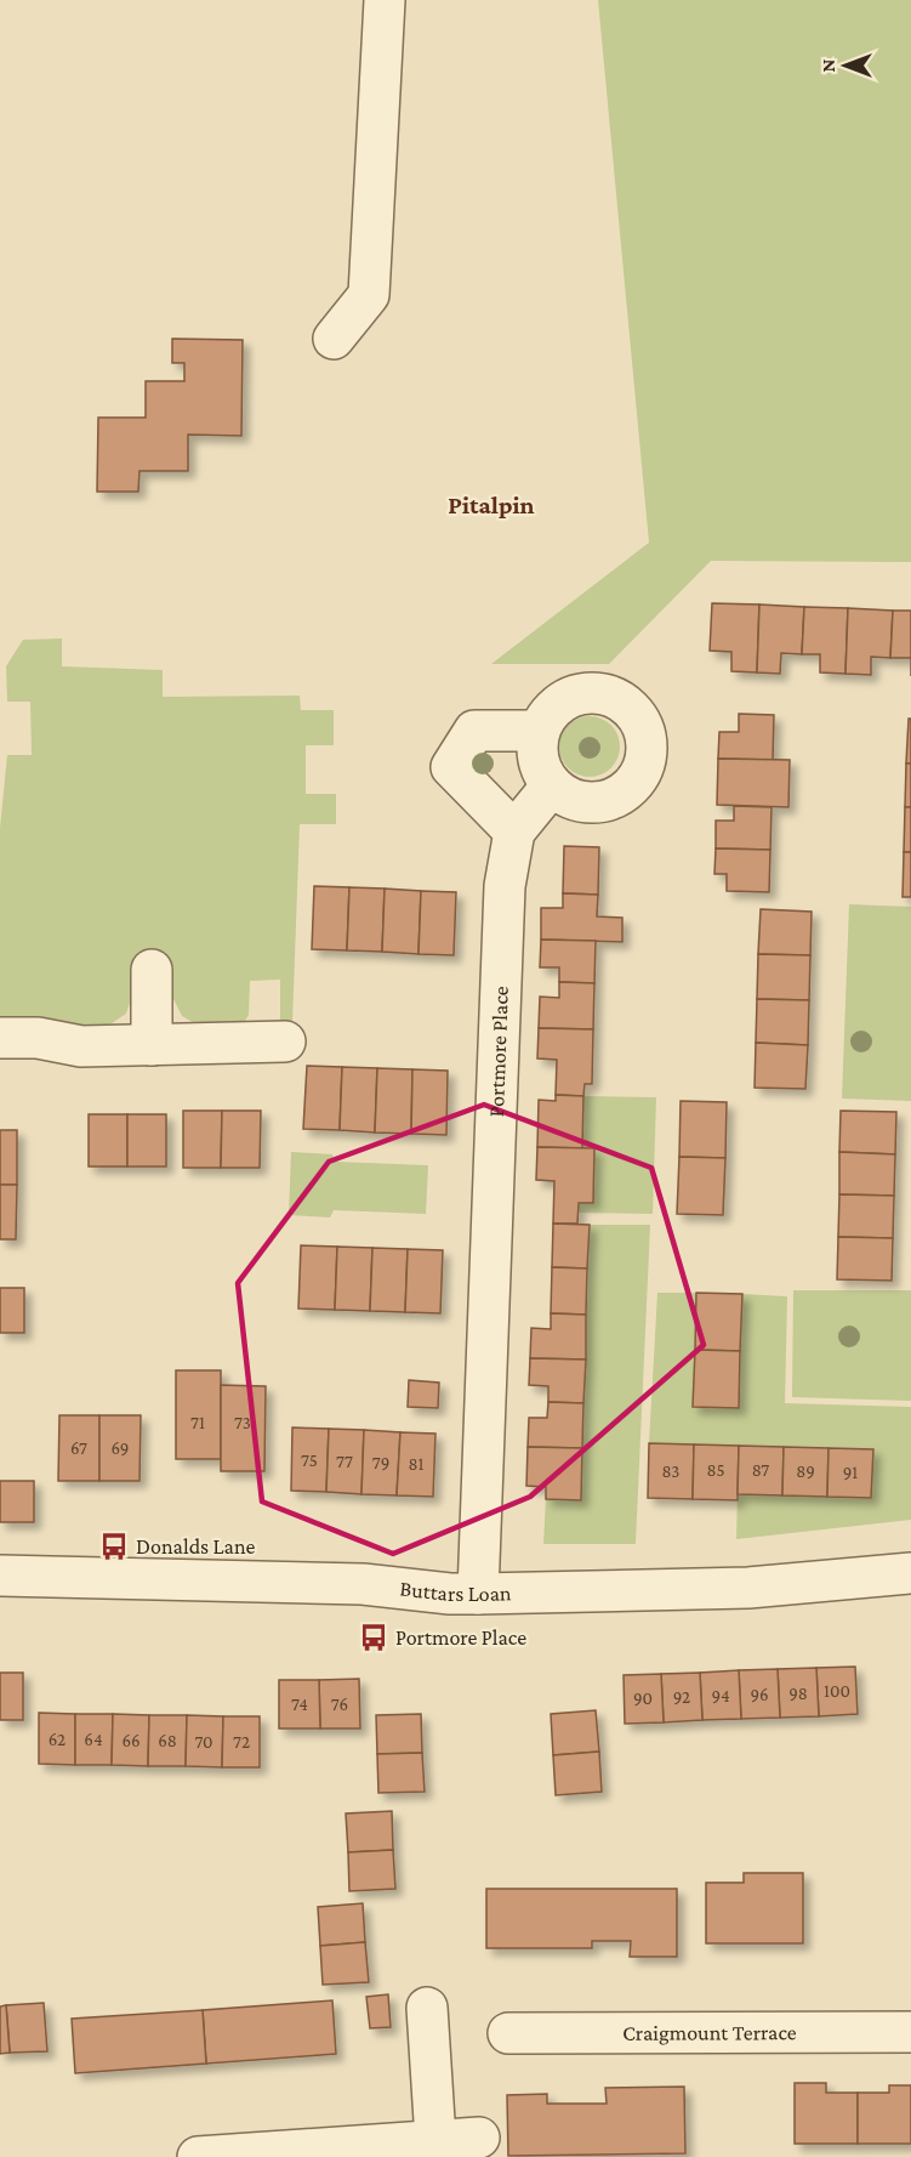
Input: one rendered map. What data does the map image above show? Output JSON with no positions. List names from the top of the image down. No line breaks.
{"streets":{"street":["Portmore Place","Buttars Loan","Craigmount Terrace"]},"crossings":[["Portmore Place","Buttars Loan"]],"districts":["Pitalpin"],"places":{"bus stop":["Donalds Lane","Portmore Place"]},"house_numbers":["71","73","67","69","75","77","79","81","85","87","83","89","91","100","98","96","94","92","90","74","76","62","64","66","68","70","72"],"north":"left"}
